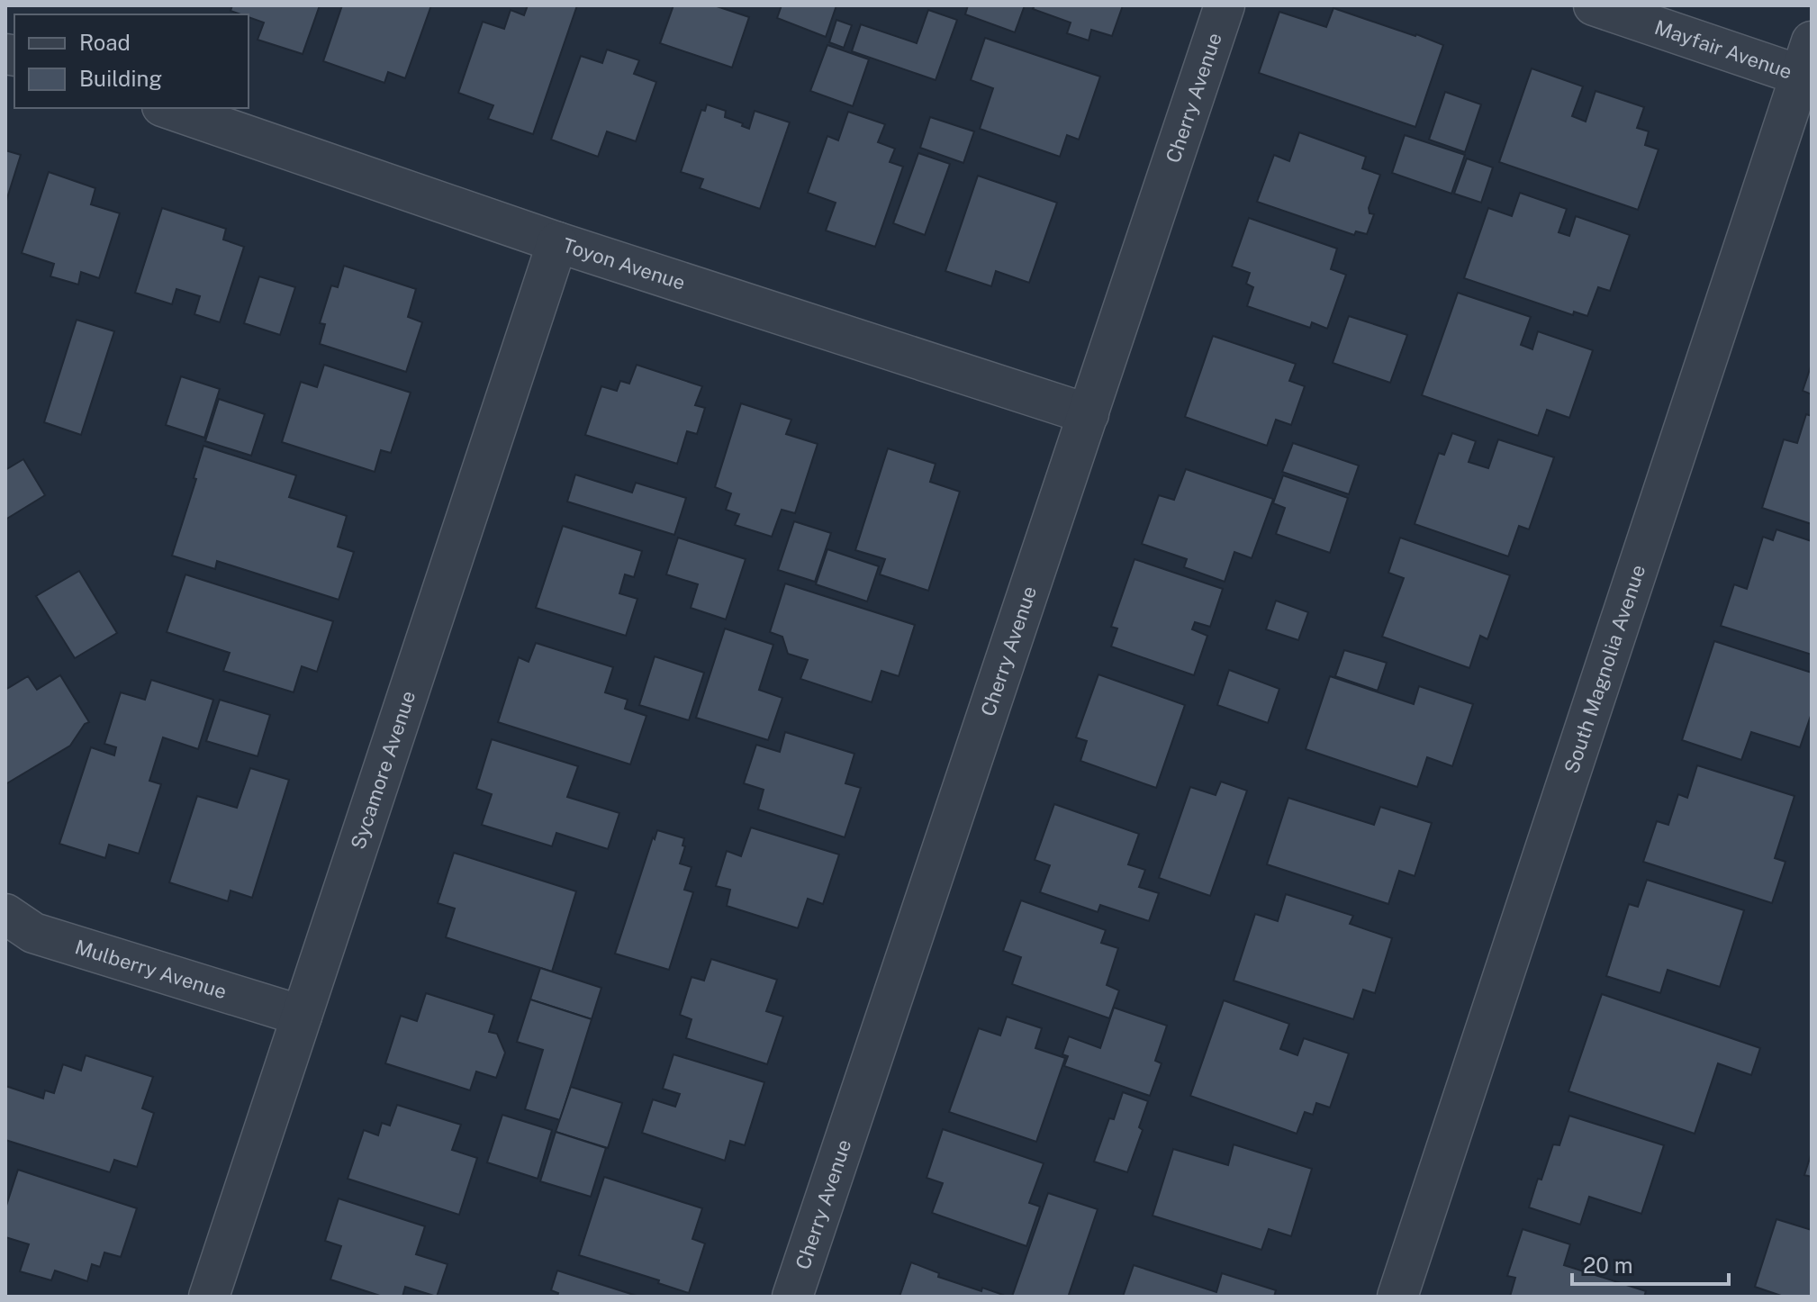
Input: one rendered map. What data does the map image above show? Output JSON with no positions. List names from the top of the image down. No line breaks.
{"streets":{"street":["Mayfair Avenue","Cherry Avenue","Toyon Avenue","South Magnolia Avenue","Sycamore Avenue","Mulberry Avenue"]},"crossings":[["Mayfair Avenue","South Magnolia Avenue"],["Cherry Avenue","Toyon Avenue"],["Toyon Avenue","Sycamore Avenue"],["Sycamore Avenue","Mulberry Avenue"]],"legend":["Road","Building"],"scale_bar":"20 m"}
